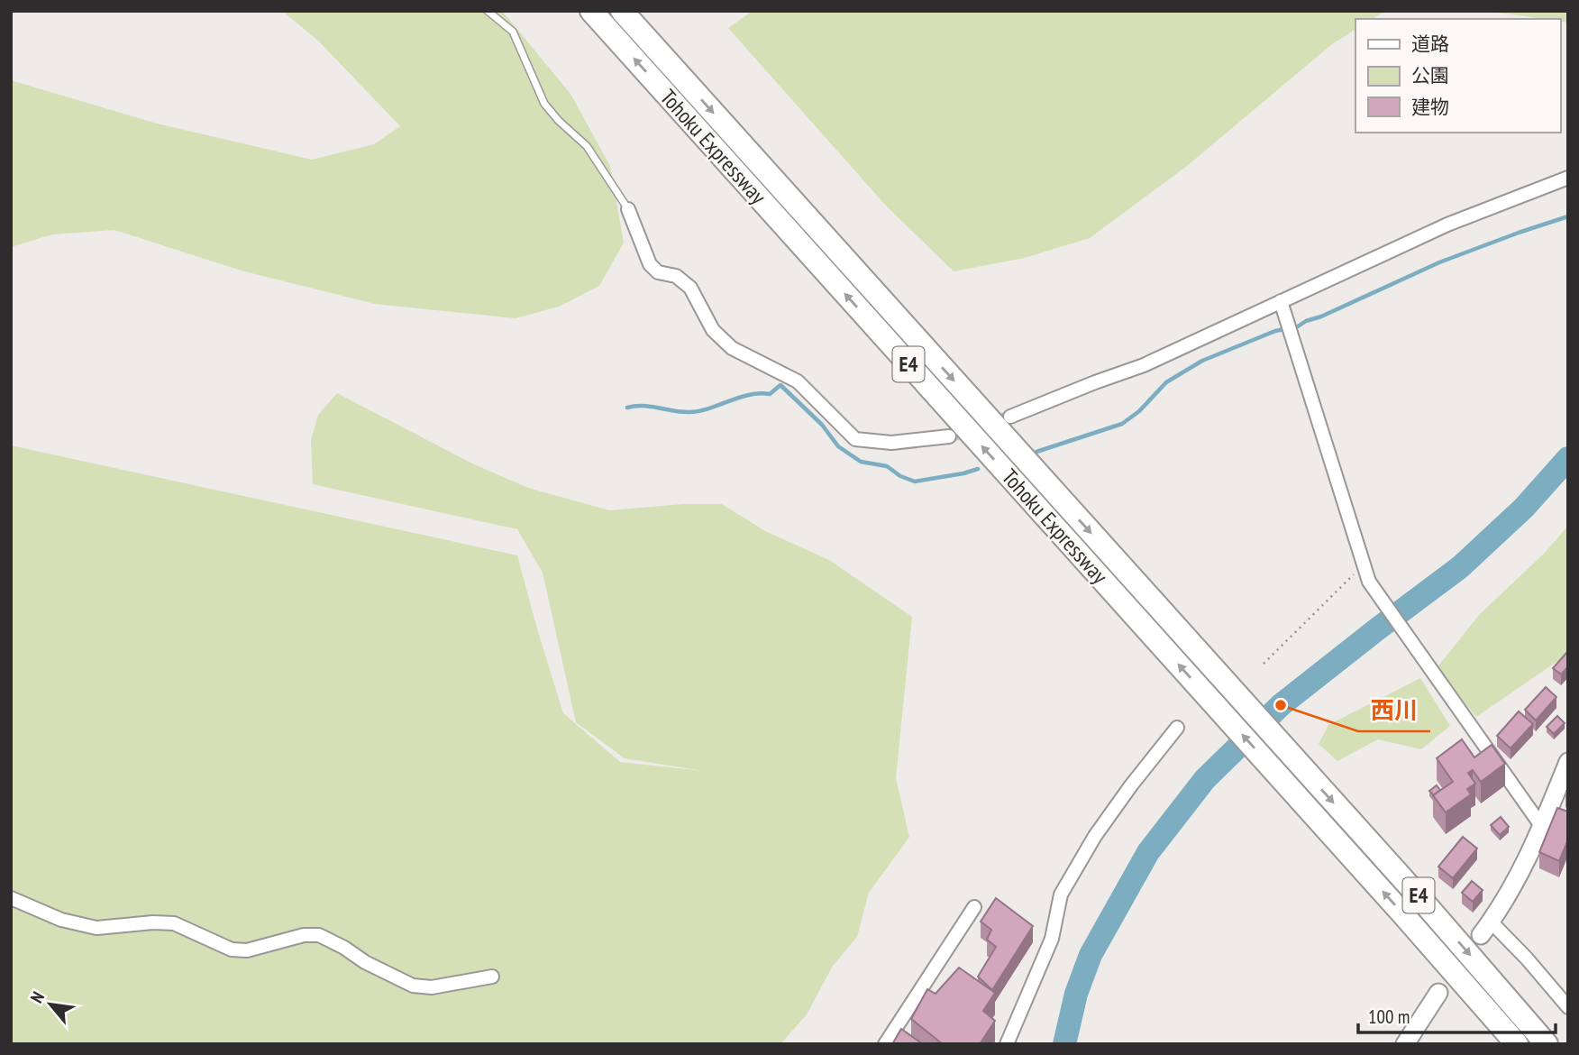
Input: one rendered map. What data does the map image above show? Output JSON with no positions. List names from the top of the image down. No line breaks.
{"streets":{"highway":["Tohoku Expressway","E4"]},"places":["西川"],"legend":["道路","公園","建物"],"scale_bar":"100 m","north":"top left"}
